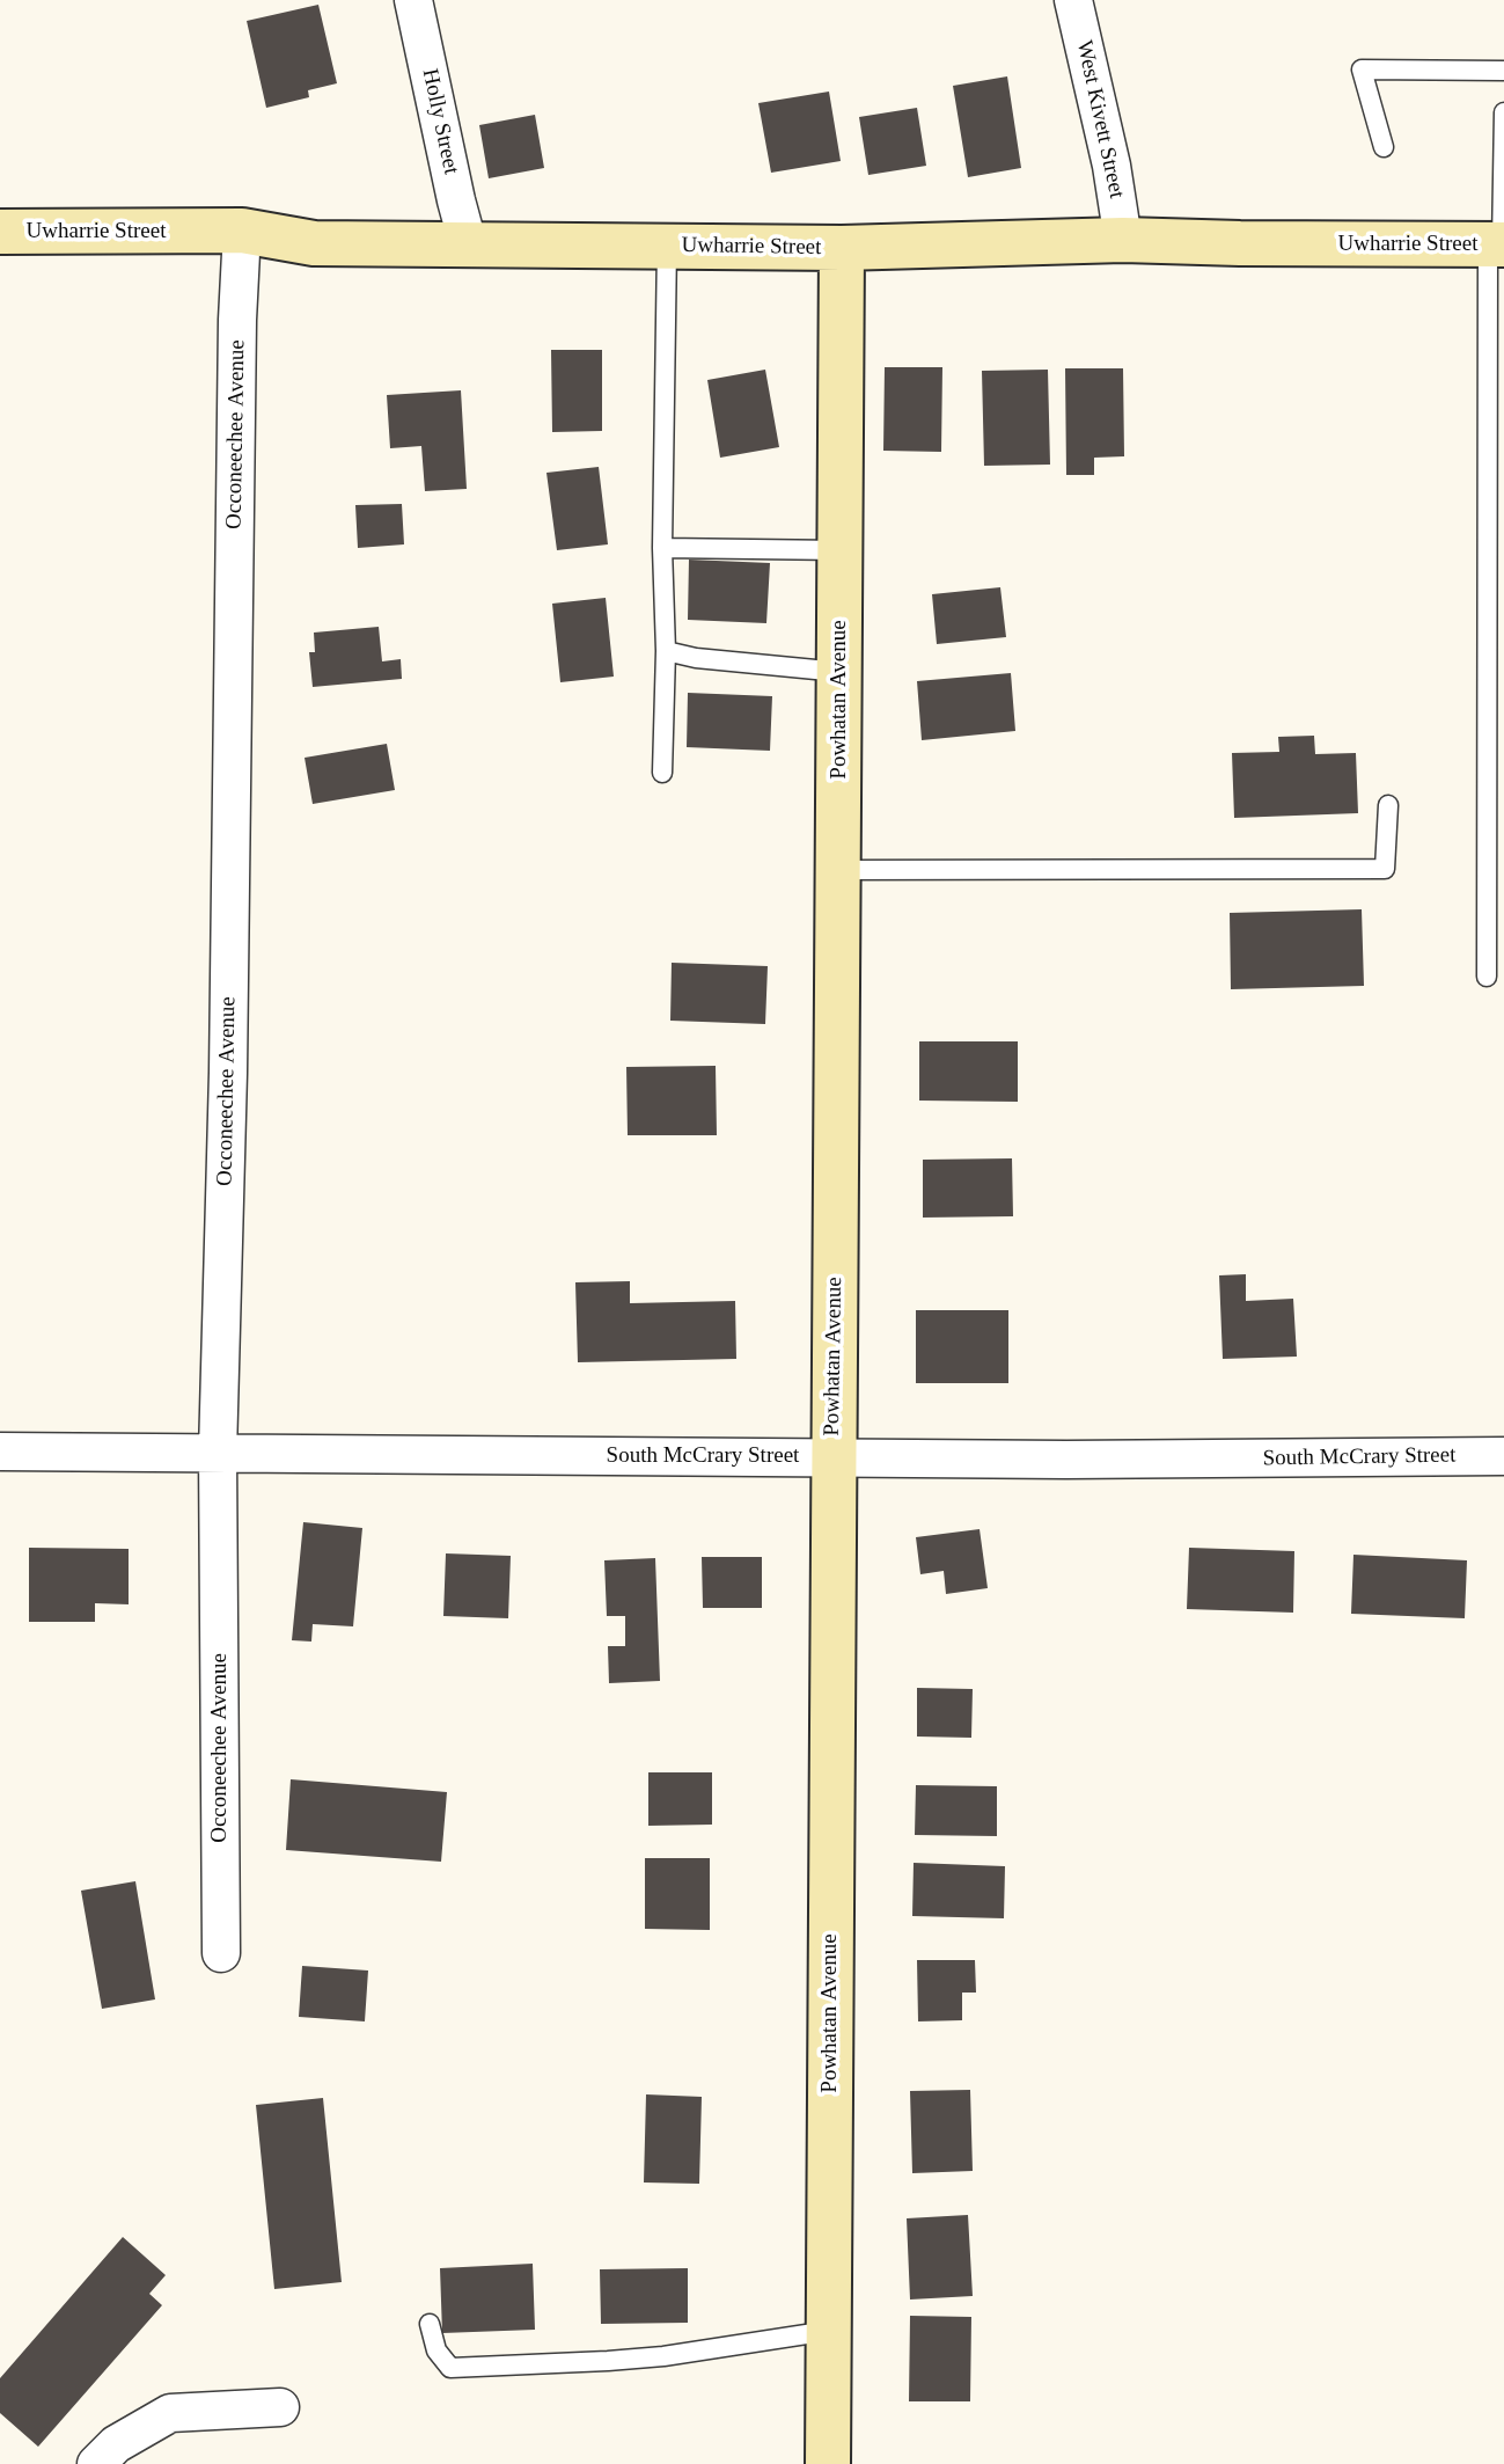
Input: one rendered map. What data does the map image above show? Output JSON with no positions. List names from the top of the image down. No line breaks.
{"streets":{"street":["West Kivett Street","Holly Street","Uwharrie Street","Occoneechee Avenue","Powhatan Avenue","South McCrary Street"]},"crossings":[["West Kivett Street","Uwharrie Street"],["Holly Street","Uwharrie Street"],["Uwharrie Street","Occoneechee Avenue"],["Uwharrie Street","Powhatan Avenue"],["Occoneechee Avenue","South McCrary Street"],["Powhatan Avenue","South McCrary Street"]]}
